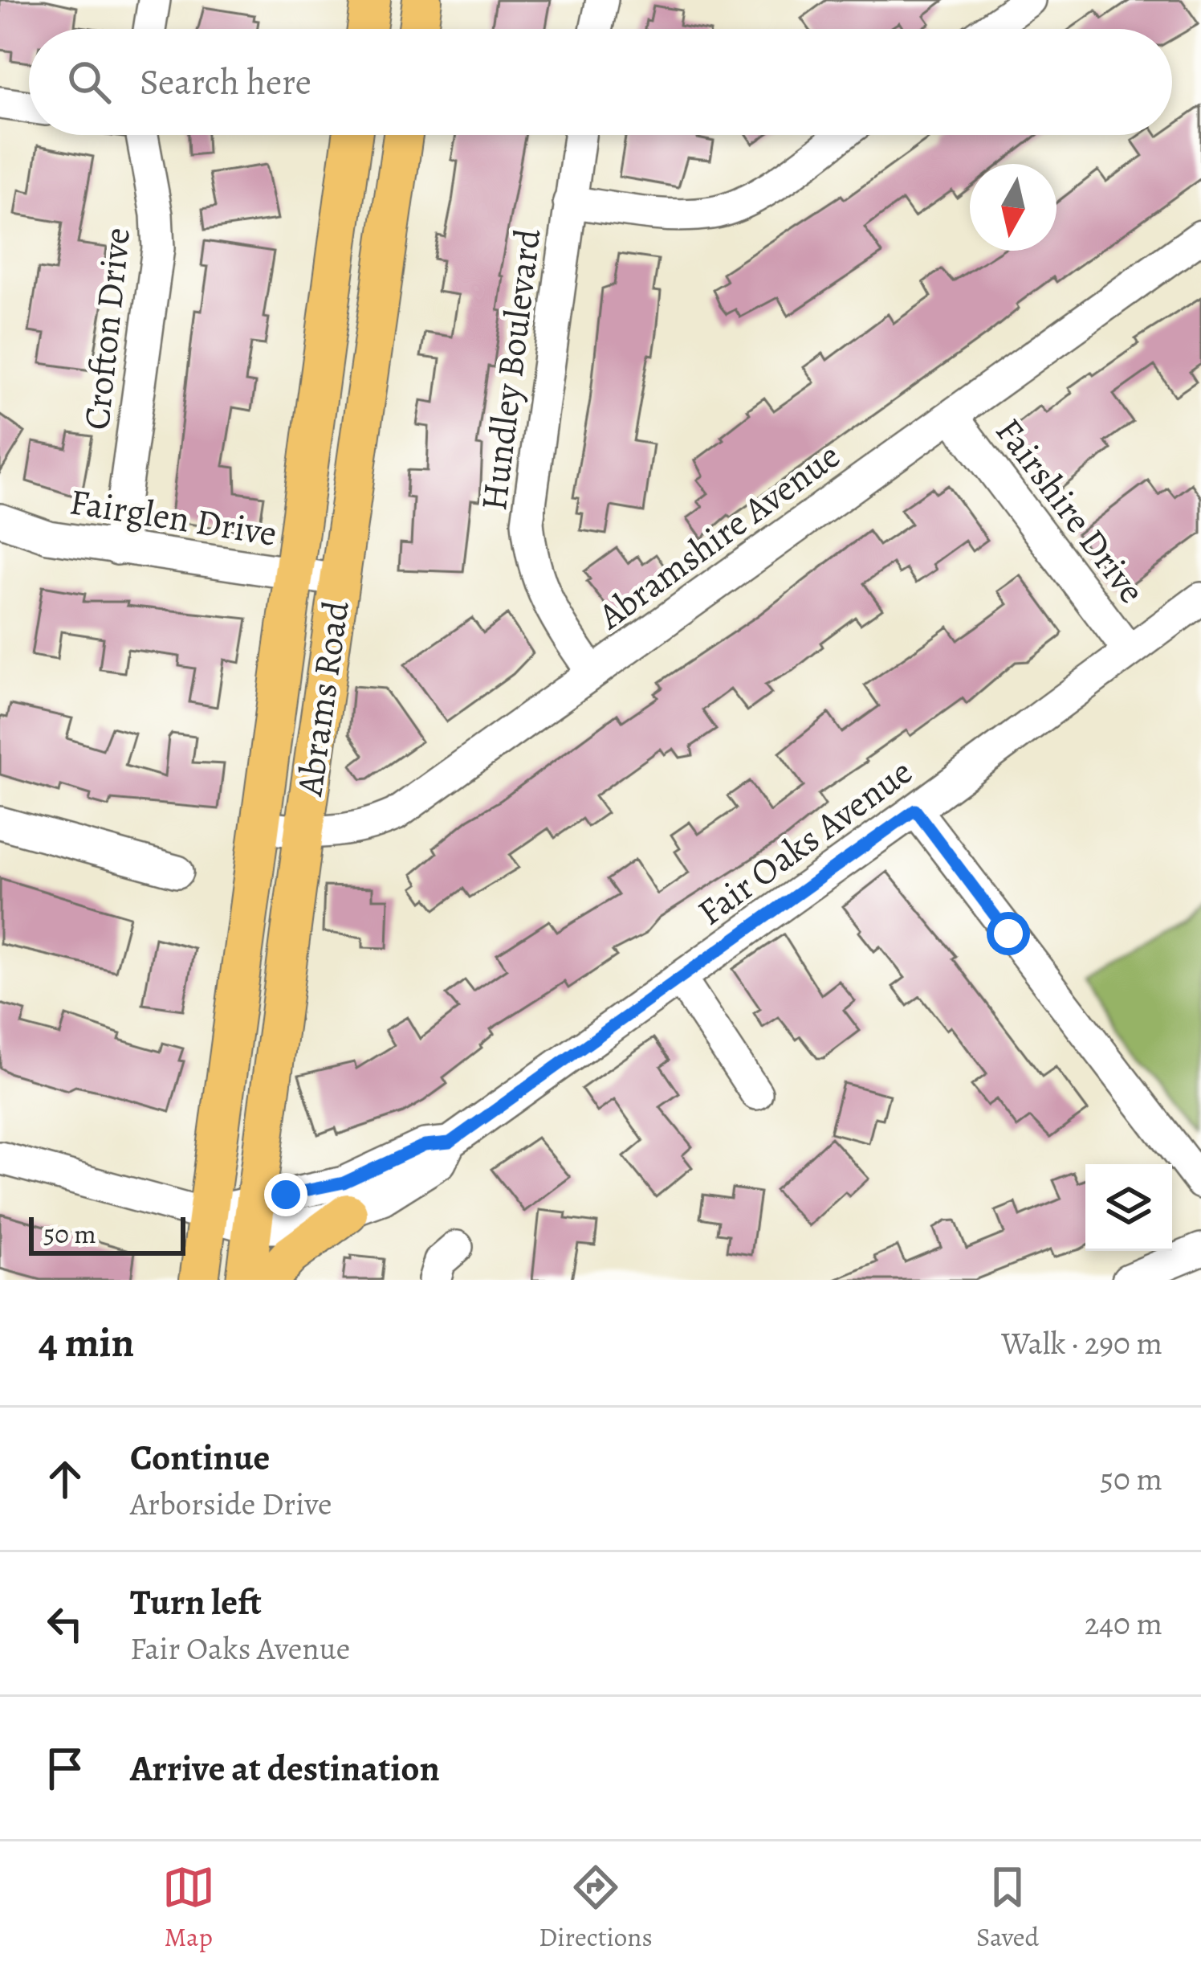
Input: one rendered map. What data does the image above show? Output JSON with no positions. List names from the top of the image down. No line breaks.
{"streets":{"main road":["Abrams Road"],"street":["Crofton Drive","Hundley Boulevard","Fairshire Drive","Fairglen Drive","Abramshire Avenue","Fair Oaks Avenue"]},"crossings":[["Crofton Drive","Fairglen Drive"],["Hundley Boulevard","Abramshire Avenue"],["Fairshire Drive","Abramshire Avenue"],["Fairshire Drive","Fair Oaks Avenue"],["Fairglen Drive","Abrams Road"],["Abramshire Avenue","Abrams Road"],["Abrams Road","Fair Oaks Avenue"]],"scale_bar":"50 m","north":"bottom","page":{"search":"Search here","scale":"50 m","heading":["4 min","Walk · 290 m"],"list":[["Continue","Arborside Drive","50 m"],["Turn left","Fair Oaks Avenue","240 m"],"Arrive at destination"],"nav":["Map","Directions","Saved"]}}
